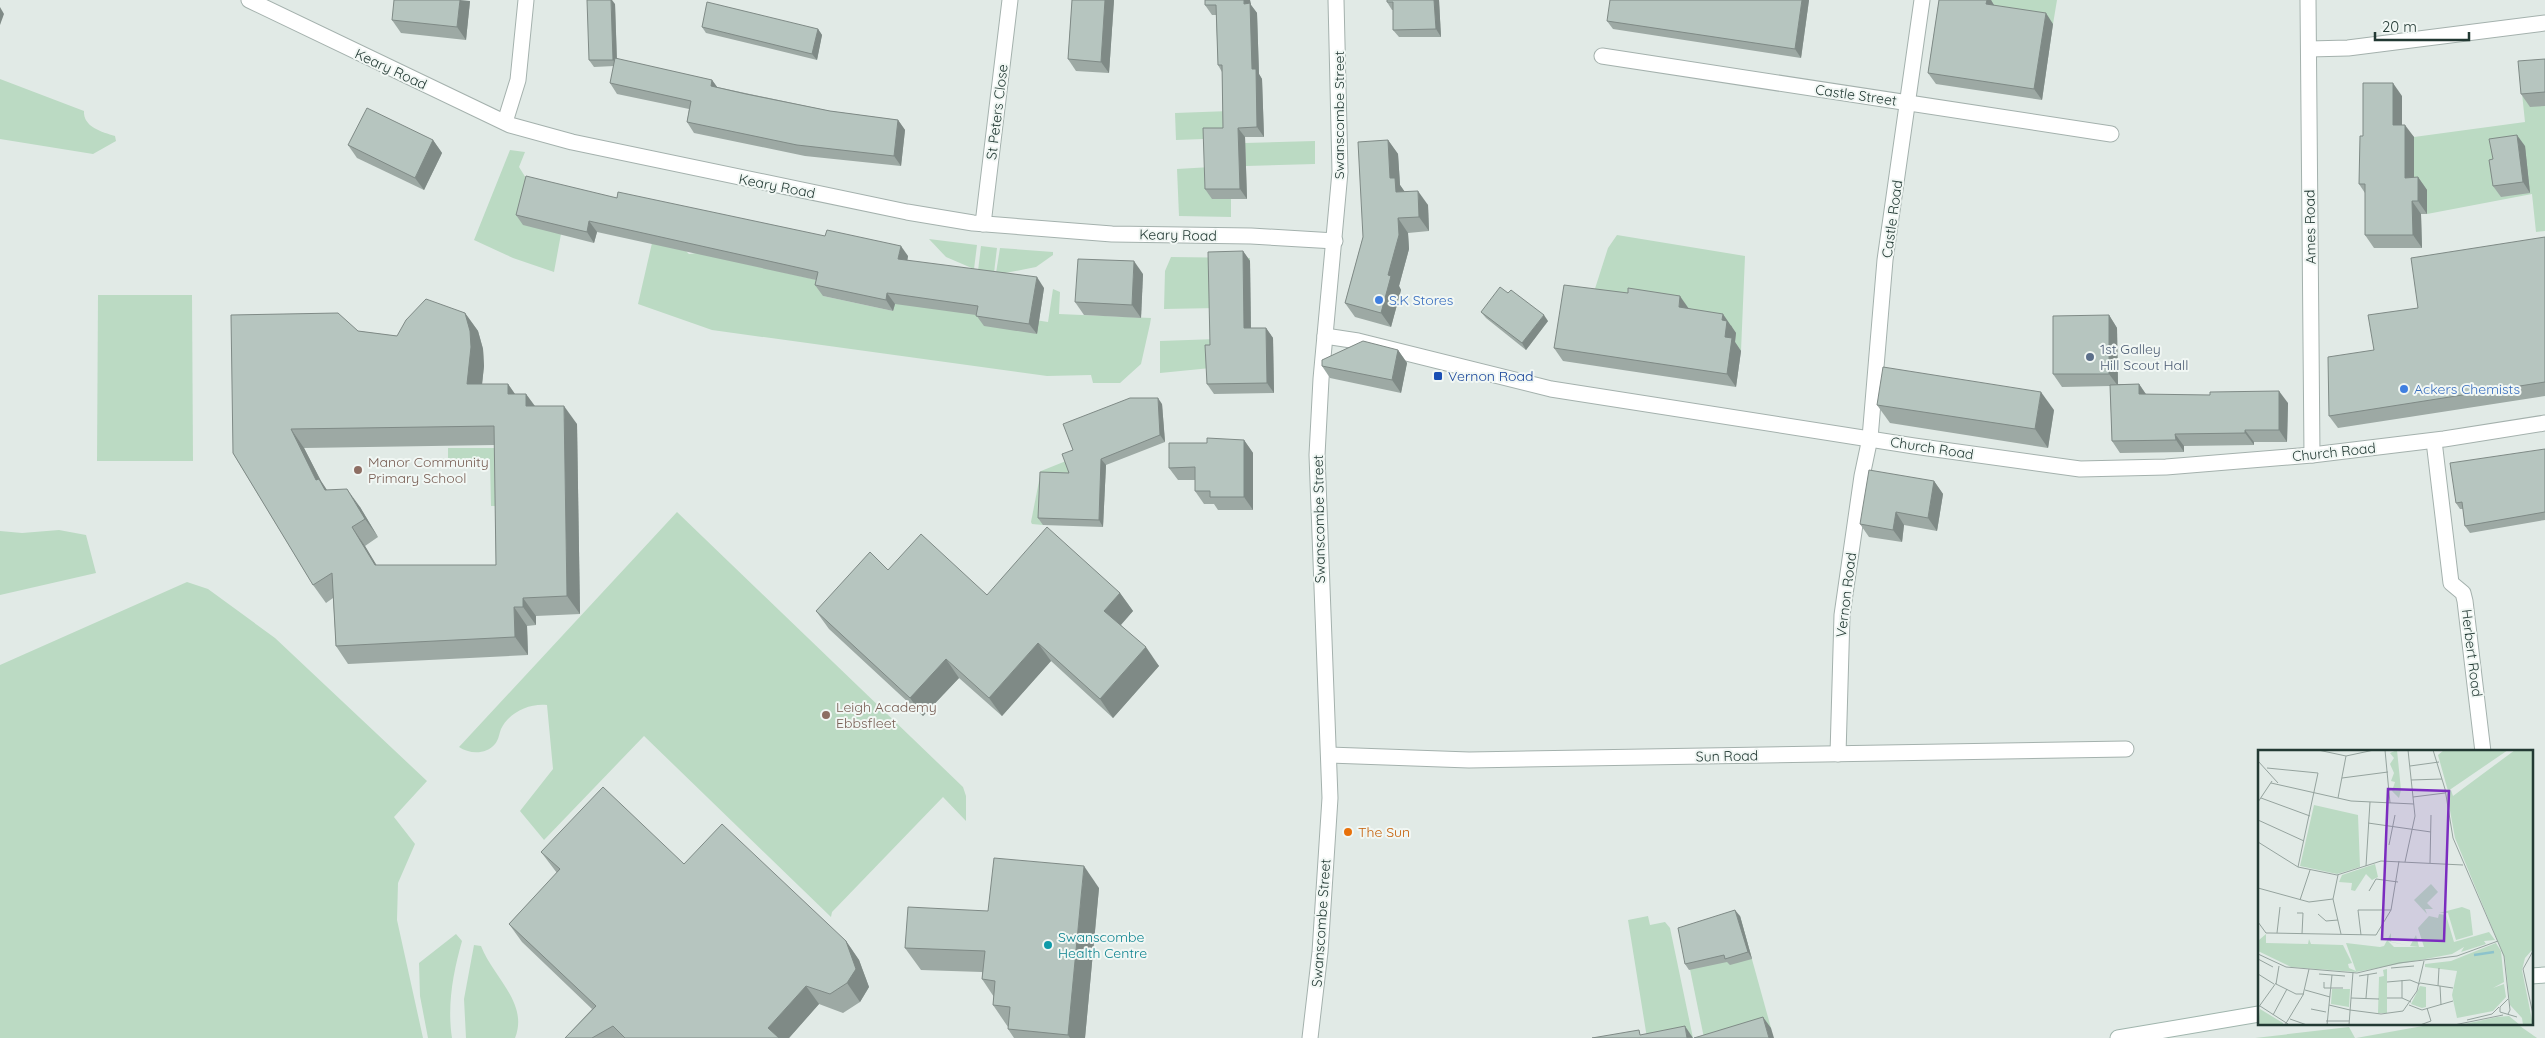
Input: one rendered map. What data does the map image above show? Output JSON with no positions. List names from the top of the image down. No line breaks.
{"streets":{"street":["Keary Road","Castle Street","St Peters Close","Swanscombe Street","Castle Road","Ames Road","Church Road","Vernon Road","Herbert Road","Sun Road"]},"crossings":[["Keary Road","St Peters Close"],["Keary Road","Swanscombe Street"],["Castle Street","Castle Road"],["Swanscombe Street","Church Road"],["Swanscombe Street","Sun Road"],["Castle Road","Church Road"],["Castle Road","Vernon Road"],["Ames Road","Church Road"],["Church Road","Vernon Road"],["Church Road","Herbert Road"],["Vernon Road","Sun Road"]],"places":{"other":["S.K Stores","1st Galley Hill Scout Hall","Ackers Chemists","Manor Community Primary School","Leigh Academy Ebbsfleet","The Sun","Swanscombe Health Centre"],"transit":["Vernon Road"]},"scale_bar":"20 m"}
